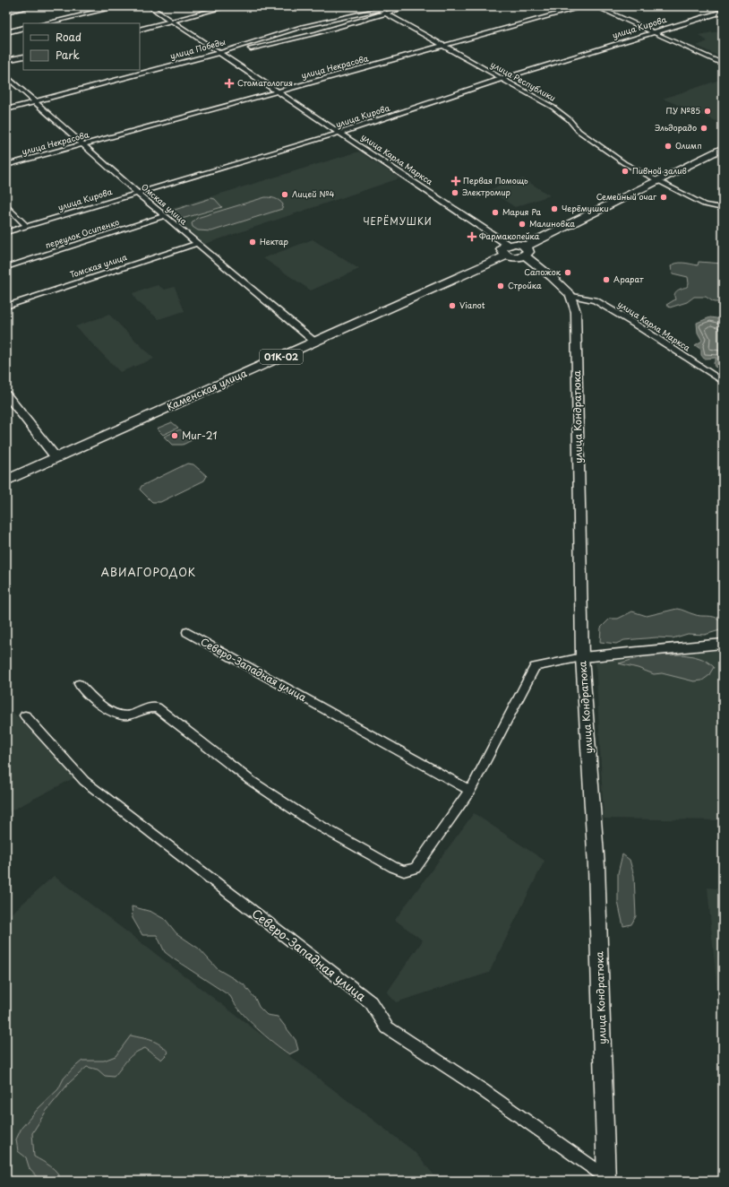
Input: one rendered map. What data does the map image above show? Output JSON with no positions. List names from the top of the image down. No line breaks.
{"streets":{"main road":["01К-02","Каменская улица","улица Кондратюка"],"street":["улица Кирова","улица Победы","улица Некрасова","улица Республики","улица Карла Маркса","Омская улица","переулок Осипенко","Томская улица","Северо-Западная улица"]},"crossings":[["улица Кирова","улица Республики"],["улица Кирова","улица Карла Маркса"],["улица Кирова","Омская улица"],["улица Победы","улица Республики"],["улица Победы","улица Карла Маркса"],["улица Победы","Омская улица"],["улица Некрасова","улица Республики"],["улица Некрасова","улица Карла Маркса"],["улица Некрасова","Омская улица"],["улица Республики","01К-02"],["улица Карла Маркса","01К-02"],["улица Карла Маркса","Каменская улица"],["улица Карла Маркса","улица Кондратюка"],["Омская улица","переулок Осипенко"],["Омская улица","Томская улица"],["Омская улица","Каменская улица"],["01К-02","Каменская улица"],["01К-02","улица Кондратюка"],["улица Кондратюка","Северо-Западная улица"]],"districts":["ЧЕРЁМУШКИ","АВИАГОРОДОК"],"places":{"health":["Стоматология","Первая Помощь","Фармакопейка"],"other":["ПУ №85","Эльдорадо","Олимп","Пивной залив","Электромир","Лицей №4","Семейный очаг","Черёмушки","Мария Ра","Малиновка","Нектар","Сапожок","Арарат","Стройка","Vianot","Миг-21"]},"legend":["Road","Park"]}
